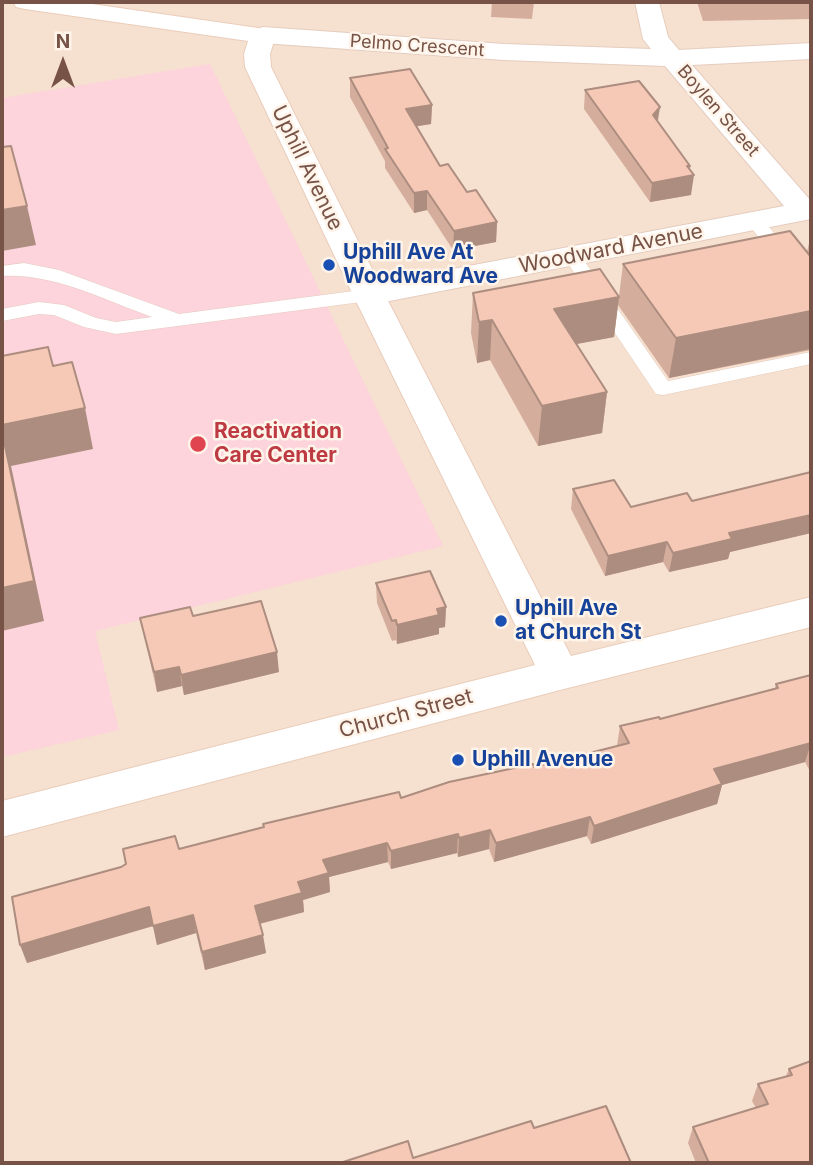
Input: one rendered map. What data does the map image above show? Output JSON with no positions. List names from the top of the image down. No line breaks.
{"streets":{"street":["Pelmo Crescent","Boylen Street","Uphill Avenue","Woodward Avenue","Church Street"]},"crossings":[["Pelmo Crescent","Boylen Street"],["Pelmo Crescent","Uphill Avenue"],["Boylen Street","Woodward Avenue"],["Uphill Avenue","Woodward Avenue"],["Uphill Avenue","Church Street"]],"places":["Uphill Ave At Woodward Ave","Reactivation Care Center","Uphill Ave at Church St","Uphill Avenue"],"north":"top"}
